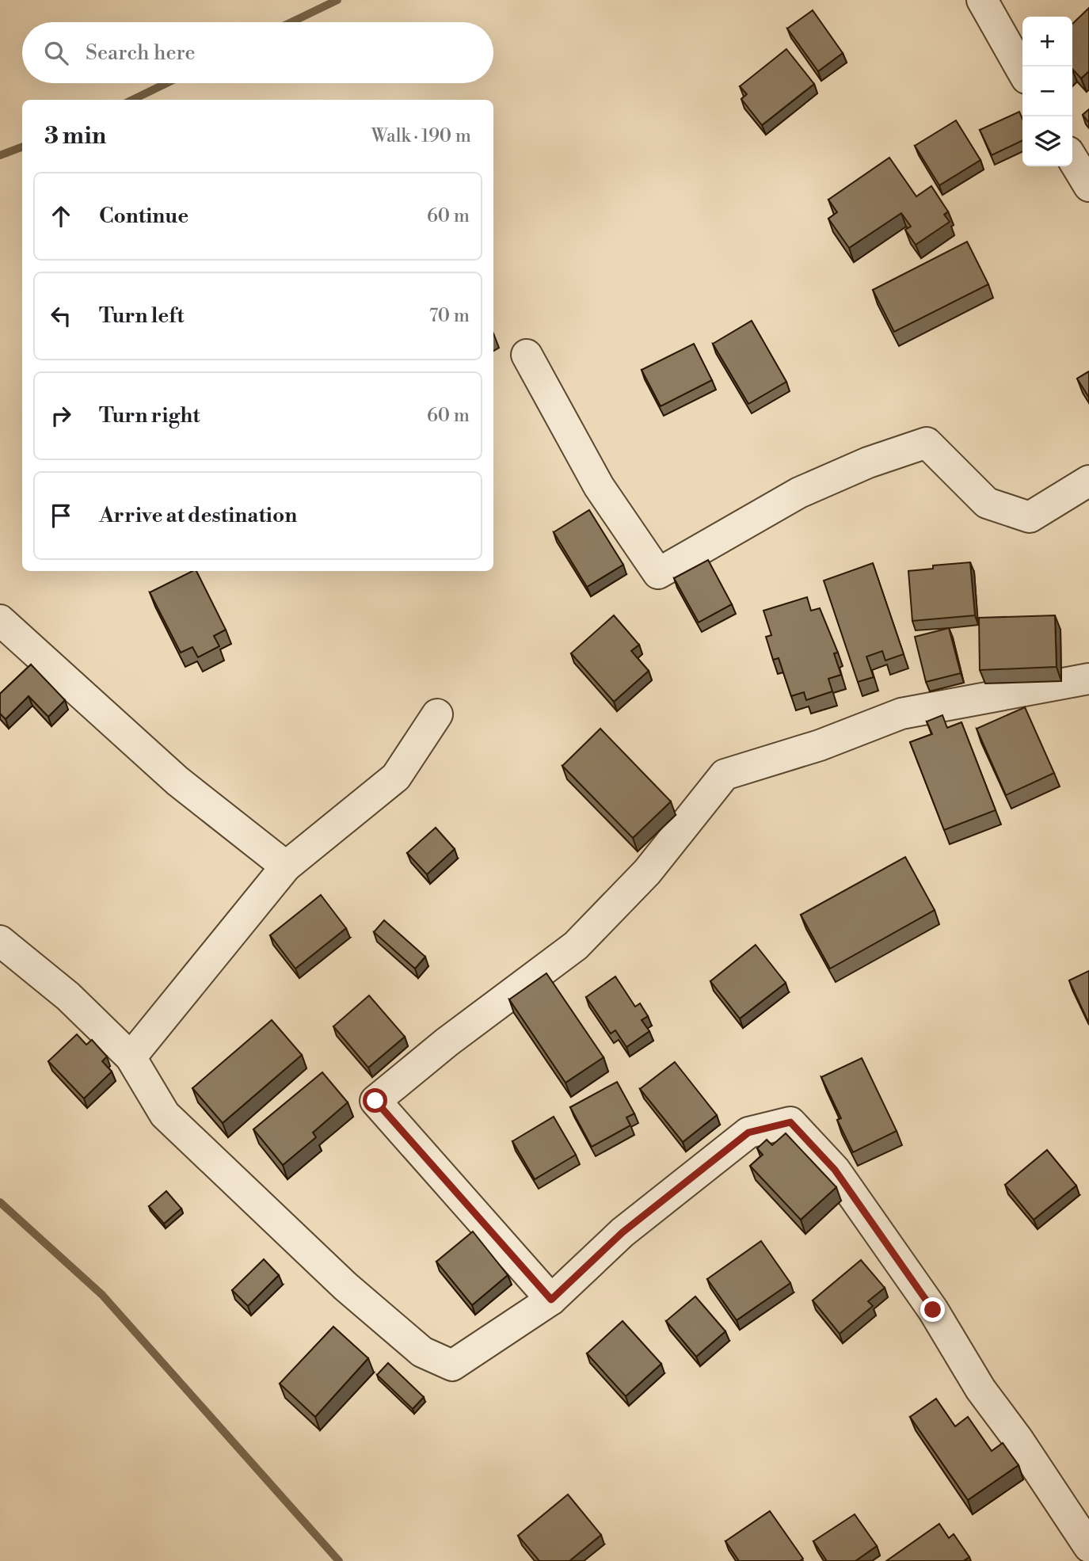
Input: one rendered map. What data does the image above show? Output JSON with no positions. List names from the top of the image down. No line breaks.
{"page":{"map_buttons":["+","−"],"search":"Search here","heading":["3 min","Walk · 190 m"],"list":[["Continue","60 m"],["Turn left","70 m"],["Turn right","60 m"],"Arrive at destination"]}}
